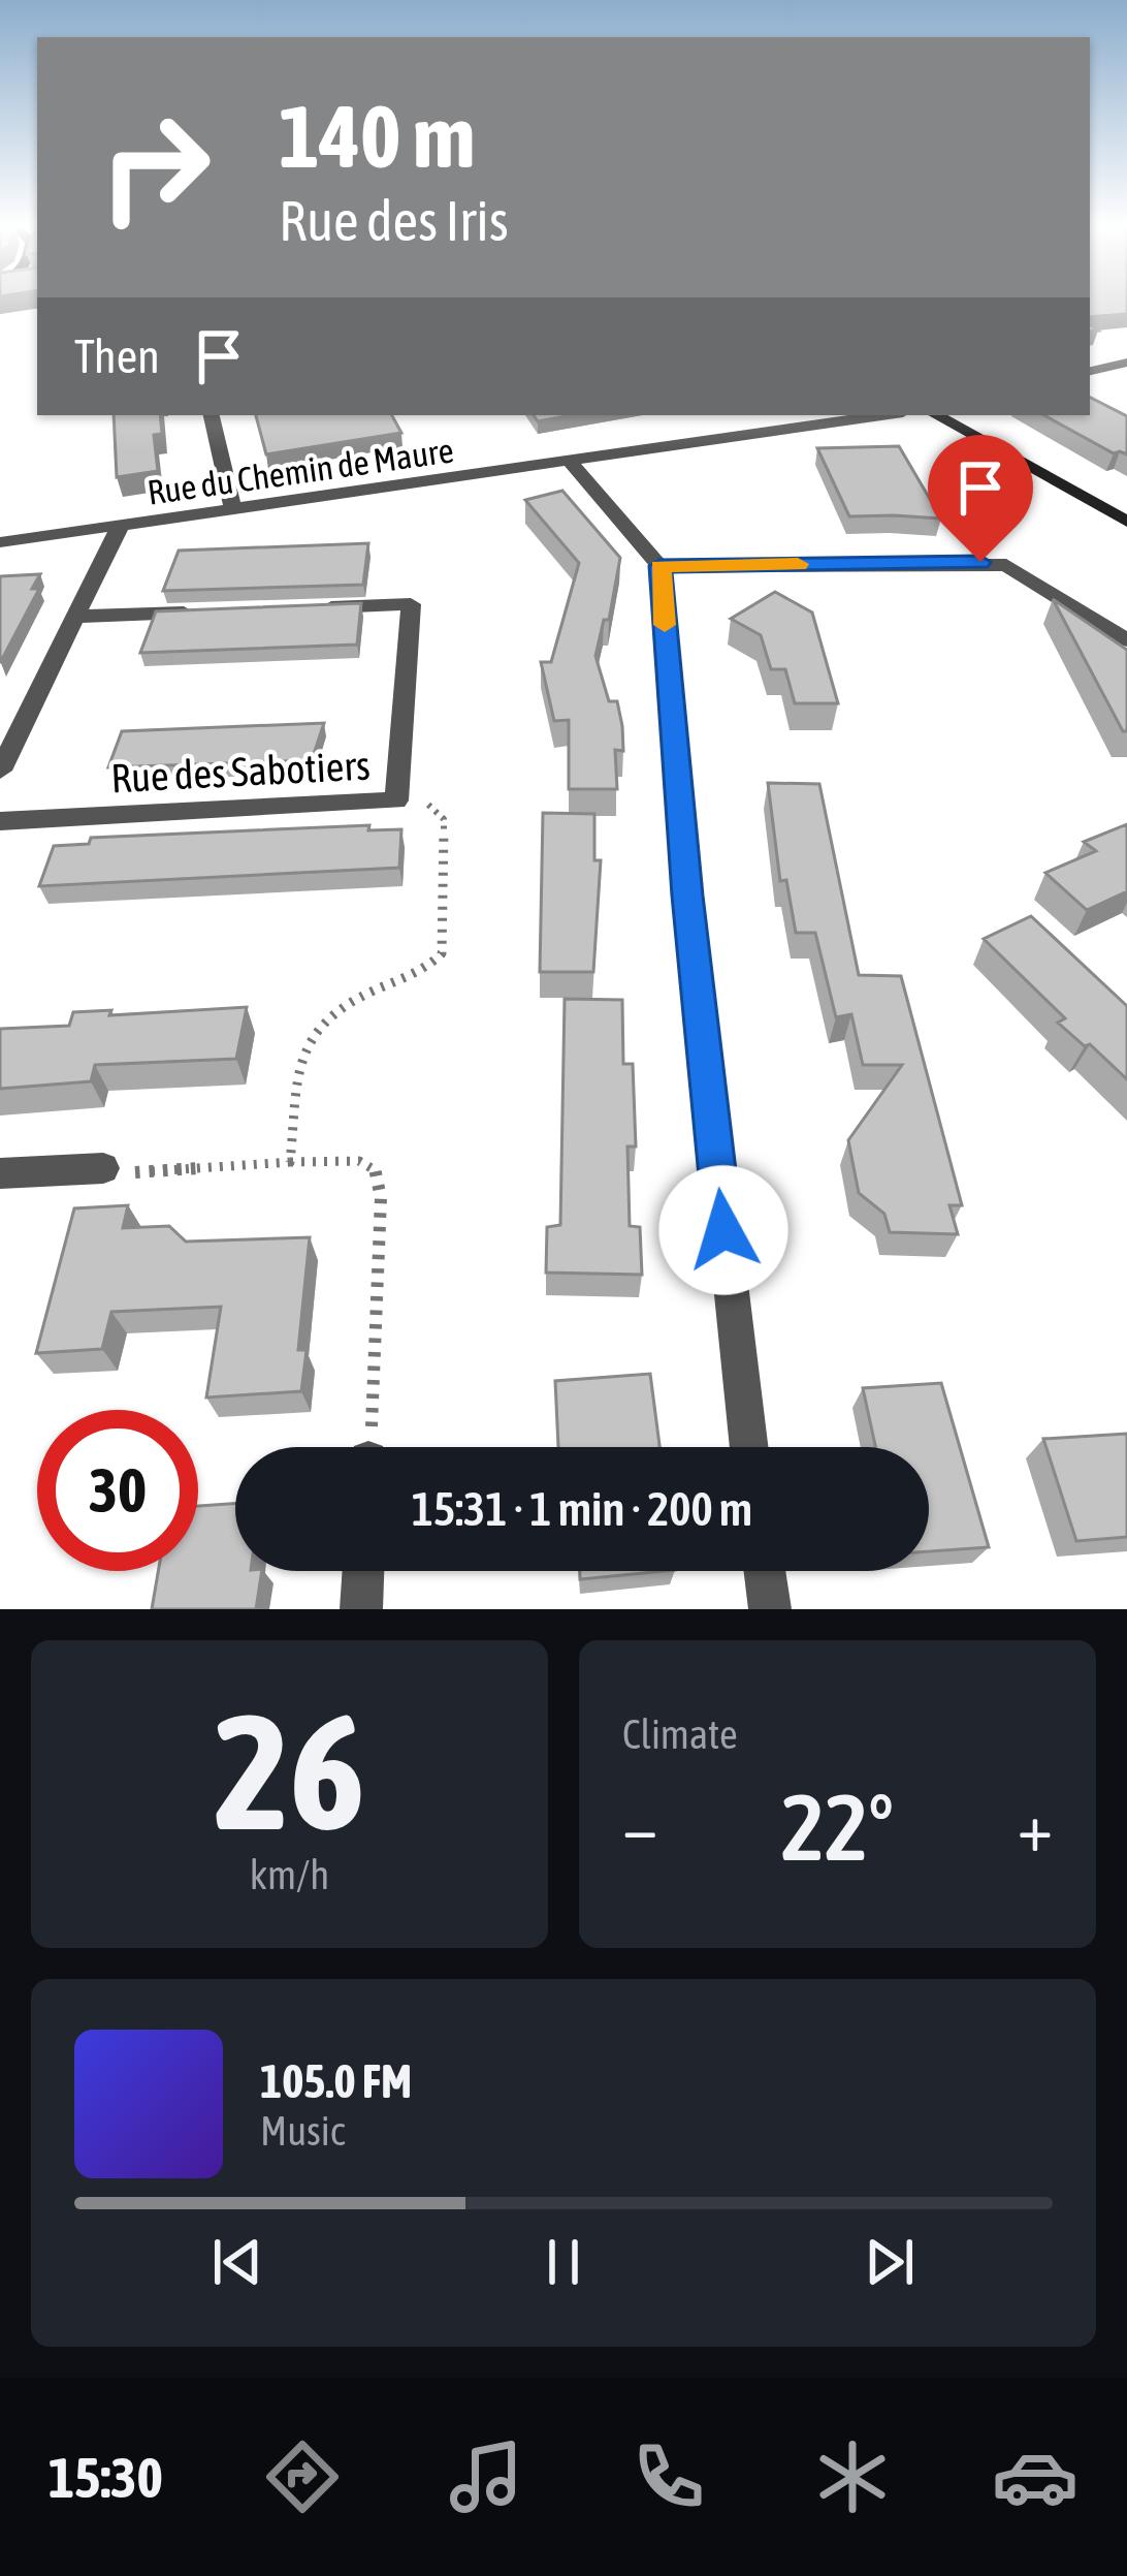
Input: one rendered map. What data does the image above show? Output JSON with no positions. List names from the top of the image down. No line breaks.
{"streets":{"street":["Rue du Chemin de Maure","Rue des Sabotiers"]},"page":{"turn":["140 m","Rue des Iris"],"then":"Then","limit":"30","trip":"15:31 · 1 min · 200 m","tile":[["26","km/h"],"Climate"],"heat":["−","22°","+"],"song":["105.0 FM","Music"],"tabs":"15:30"}}
